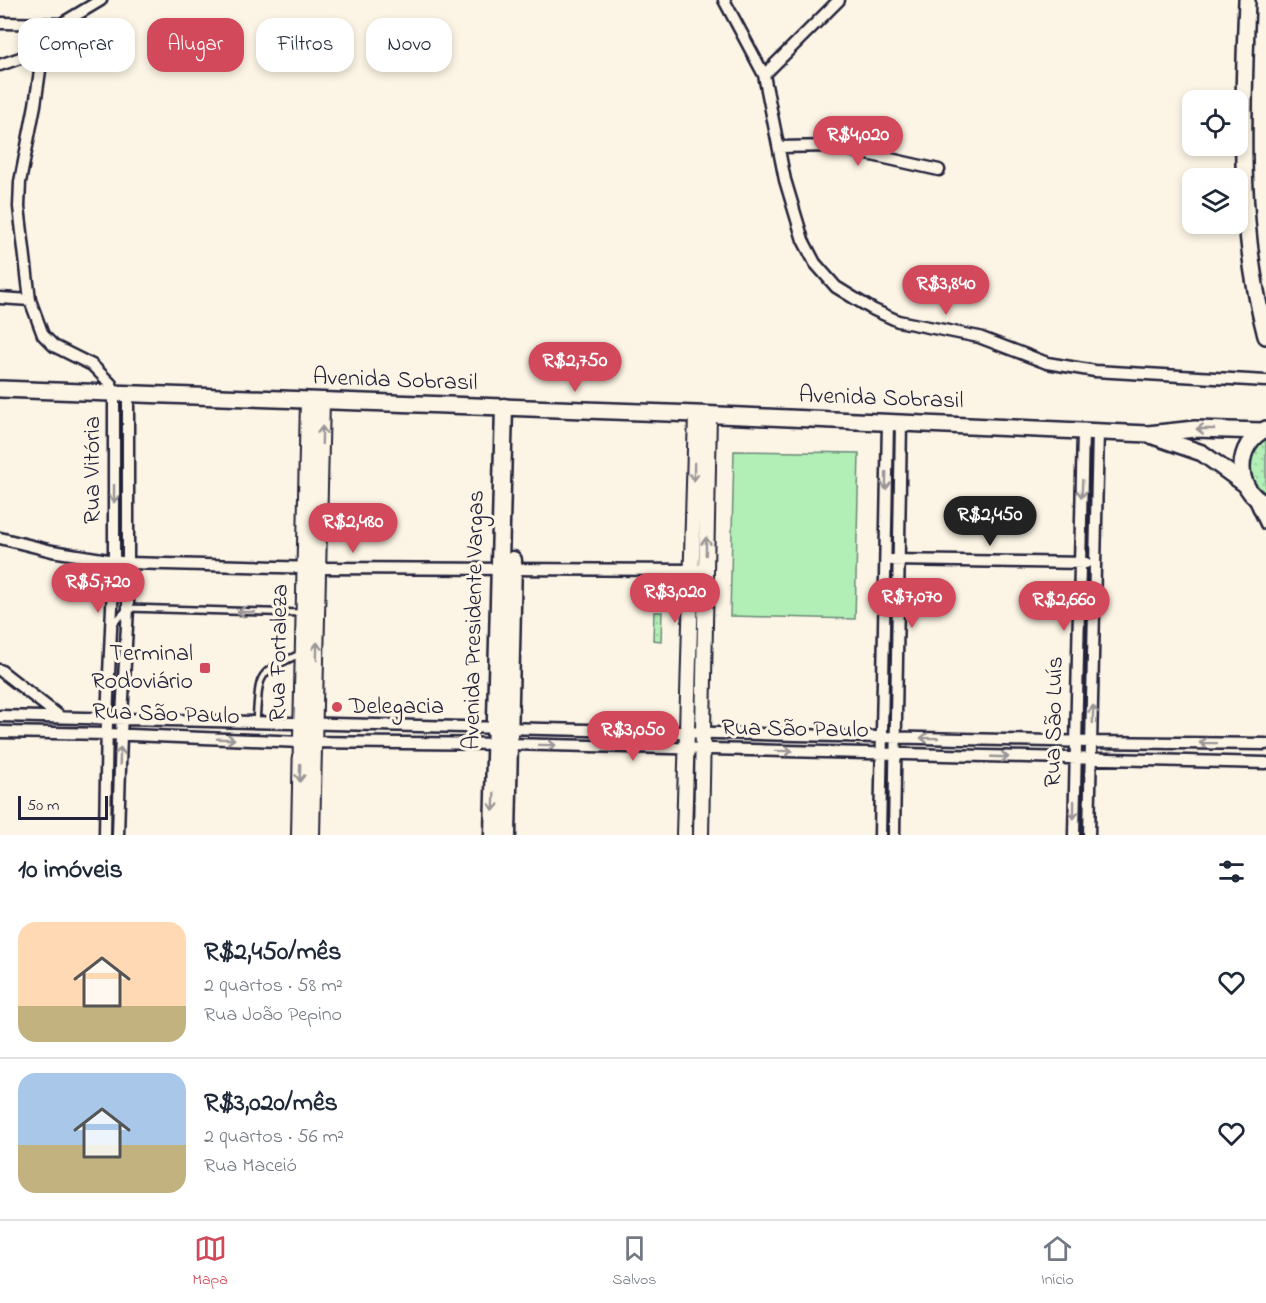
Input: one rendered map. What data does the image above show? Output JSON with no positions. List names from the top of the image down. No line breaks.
{"streets":{"main road":["Avenida Sobrasil","Avenida Presidente Vargas"],"street":["Rua Vitória","Rua Fortaleza","Rua São Paulo","Rua São Luís"]},"crossings":[["Avenida Sobrasil","Rua Vitória"],["Avenida Sobrasil","Avenida Presidente Vargas"],["Avenida Sobrasil","Rua Fortaleza"],["Avenida Sobrasil","Rua São Luís"],["Rua Vitória","Rua São Paulo"],["Avenida Presidente Vargas","Rua São Paulo"],["Rua Fortaleza","Rua São Paulo"],["Rua São Paulo","Rua São Luís"]],"places":{"transit":["Terminal Rodoviário"],"other":["Delegacia"]},"scale_bar":"50 m","page":{"chip":["Comprar","Alugar","Filtros","Novo"],"price":["R$4,020","R$3,840","R$2,750","R$2,450","R$2,480","R$5,720","R$3,020","R$7,070","R$2,660","R$3,050"],"scale":"50 m","heading":"10 imóveis","list":[{"name":"R$2,450/mês","note":"2 quartos · 58 m² · Rua João Pepino"},{"name":"R$3,020/mês","note":"2 quartos · 56 m² · Rua Maceió"}],"tabs":["Mapa","Salvos","Início"]}}
